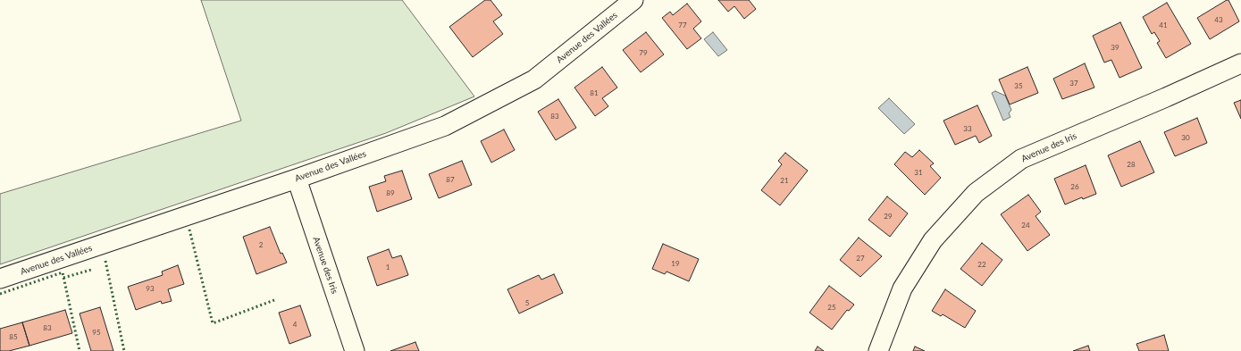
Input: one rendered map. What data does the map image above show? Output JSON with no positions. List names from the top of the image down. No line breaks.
{"streets":{"street":["Avenue des Vallées","Avenue des Iris"]},"crossings":[["Avenue des Vallées","Avenue des Iris"]],"house_numbers":["43","77","41","39","79","37","35","81","83","33","30","28","31","87","21","26","89","29","24","2","27","19","22","1","93","5","25","4","83","95","85"]}
